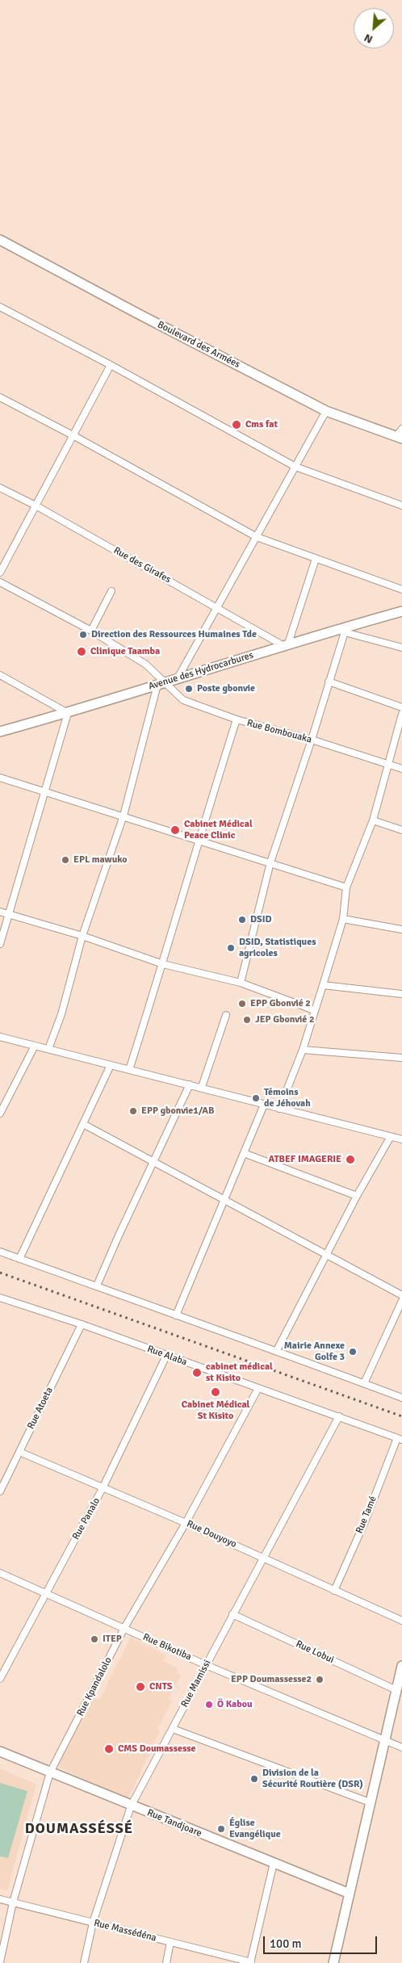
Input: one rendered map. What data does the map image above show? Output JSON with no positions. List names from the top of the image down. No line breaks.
{"streets":{"street":["Boulevard des Armées","Rue des Girafes","Avenue des Hydrocarbures","Rue Bombouaka","Rue Alaba","Rue Atoeta","Rue Tamé","Rue Panalo","Rue Douyoyo","Rue Bikotiba","Rue Lobui","Rue Mamissi","Rue Kpandalolo","Rue Tandjoare","Rue Massédéna"]},"crossings":[["Rue des Girafes","Avenue des Hydrocarbures"],["Avenue des Hydrocarbures","Rue Bombouaka"],["Rue Alaba","Rue Atoeta"],["Rue Alaba","Rue Tamé"],["Rue Alaba","Rue Panalo"],["Rue Alaba","Rue Mamissi"],["Rue Alaba","Rue Kpandalolo"],["Rue Atoeta","Rue Douyoyo"],["Rue Tamé","Rue Douyoyo"],["Rue Panalo","Rue Douyoyo"],["Rue Panalo","Rue Bikotiba"],["Rue Douyoyo","Rue Mamissi"],["Rue Douyoyo","Rue Kpandalolo"],["Rue Bikotiba","Rue Mamissi"],["Rue Bikotiba","Rue Kpandalolo"],["Rue Lobui","Rue Mamissi"],["Rue Mamissi","Rue Tandjoare"],["Rue Mamissi","Rue Massédéna"],["Rue Kpandalolo","Rue Tandjoare"],["Rue Kpandalolo","Rue Massédéna"]],"districts":["DOUMASSÉSSÉ"],"places":["Cms fat","Direction des Ressources Humaines Tde","Clinique Taamba","Poste gbonvie","Cabinet Médical Peace Clinic","EPL mawuko","DSID","DSID, Statistiques agricoles","EPP Gbonvié 2","JEP Gbonvié 2","Témoins de Jéhovah","EPP gbonvie1/AB","ATBEF IMAGERIE","Mairie Annexe Golfe 3","cabinet médical st Kisito","Cabinet Médical St Kisito","ITEP","EPP Doumassesse2","CNTS","Ö Kabou","CMS Doumassesse","Division de la Sécurité Routière (DSR)","Église Evangélique"],"scale_bar":"100 m","north":"bottom left"}
